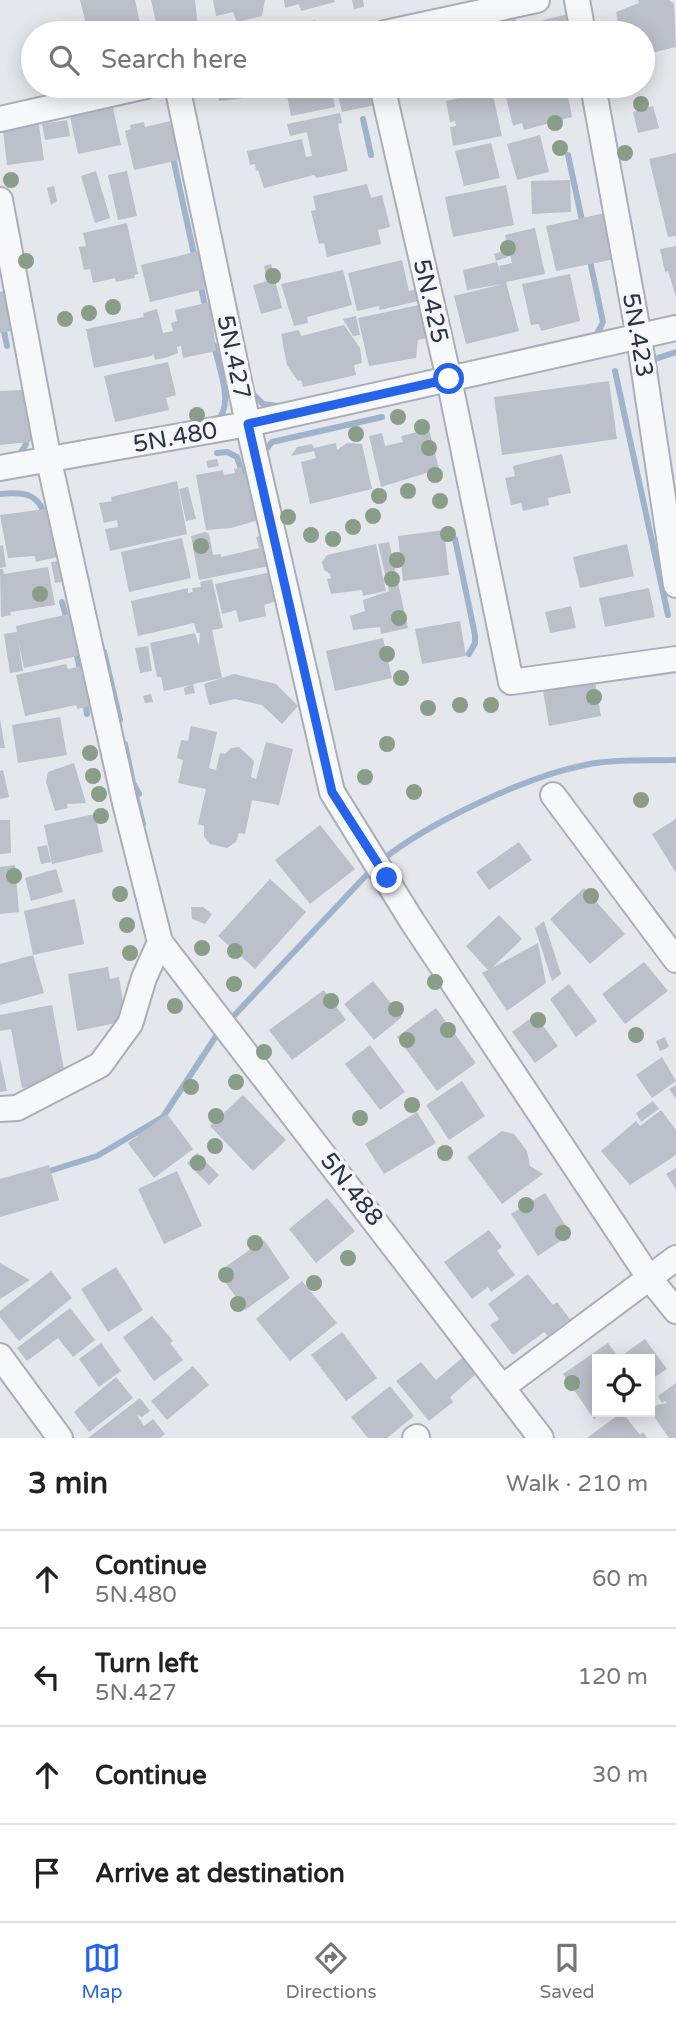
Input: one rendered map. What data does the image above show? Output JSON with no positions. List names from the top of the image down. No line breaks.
{"streets":{"street":["5N.425","5N.423","5N.427","5N.480","5N.488"]},"crossings":[["5N.425","5N.480"],["5N.423","5N.480"],["5N.427","5N.480"]],"page":{"search":"Search here","heading":["3 min","Walk · 210 m"],"list":[["Continue","5N.480","60 m"],["Turn left","5N.427","120 m"],["Continue","30 m"],"Arrive at destination"],"nav":["Map","Directions","Saved"]}}
